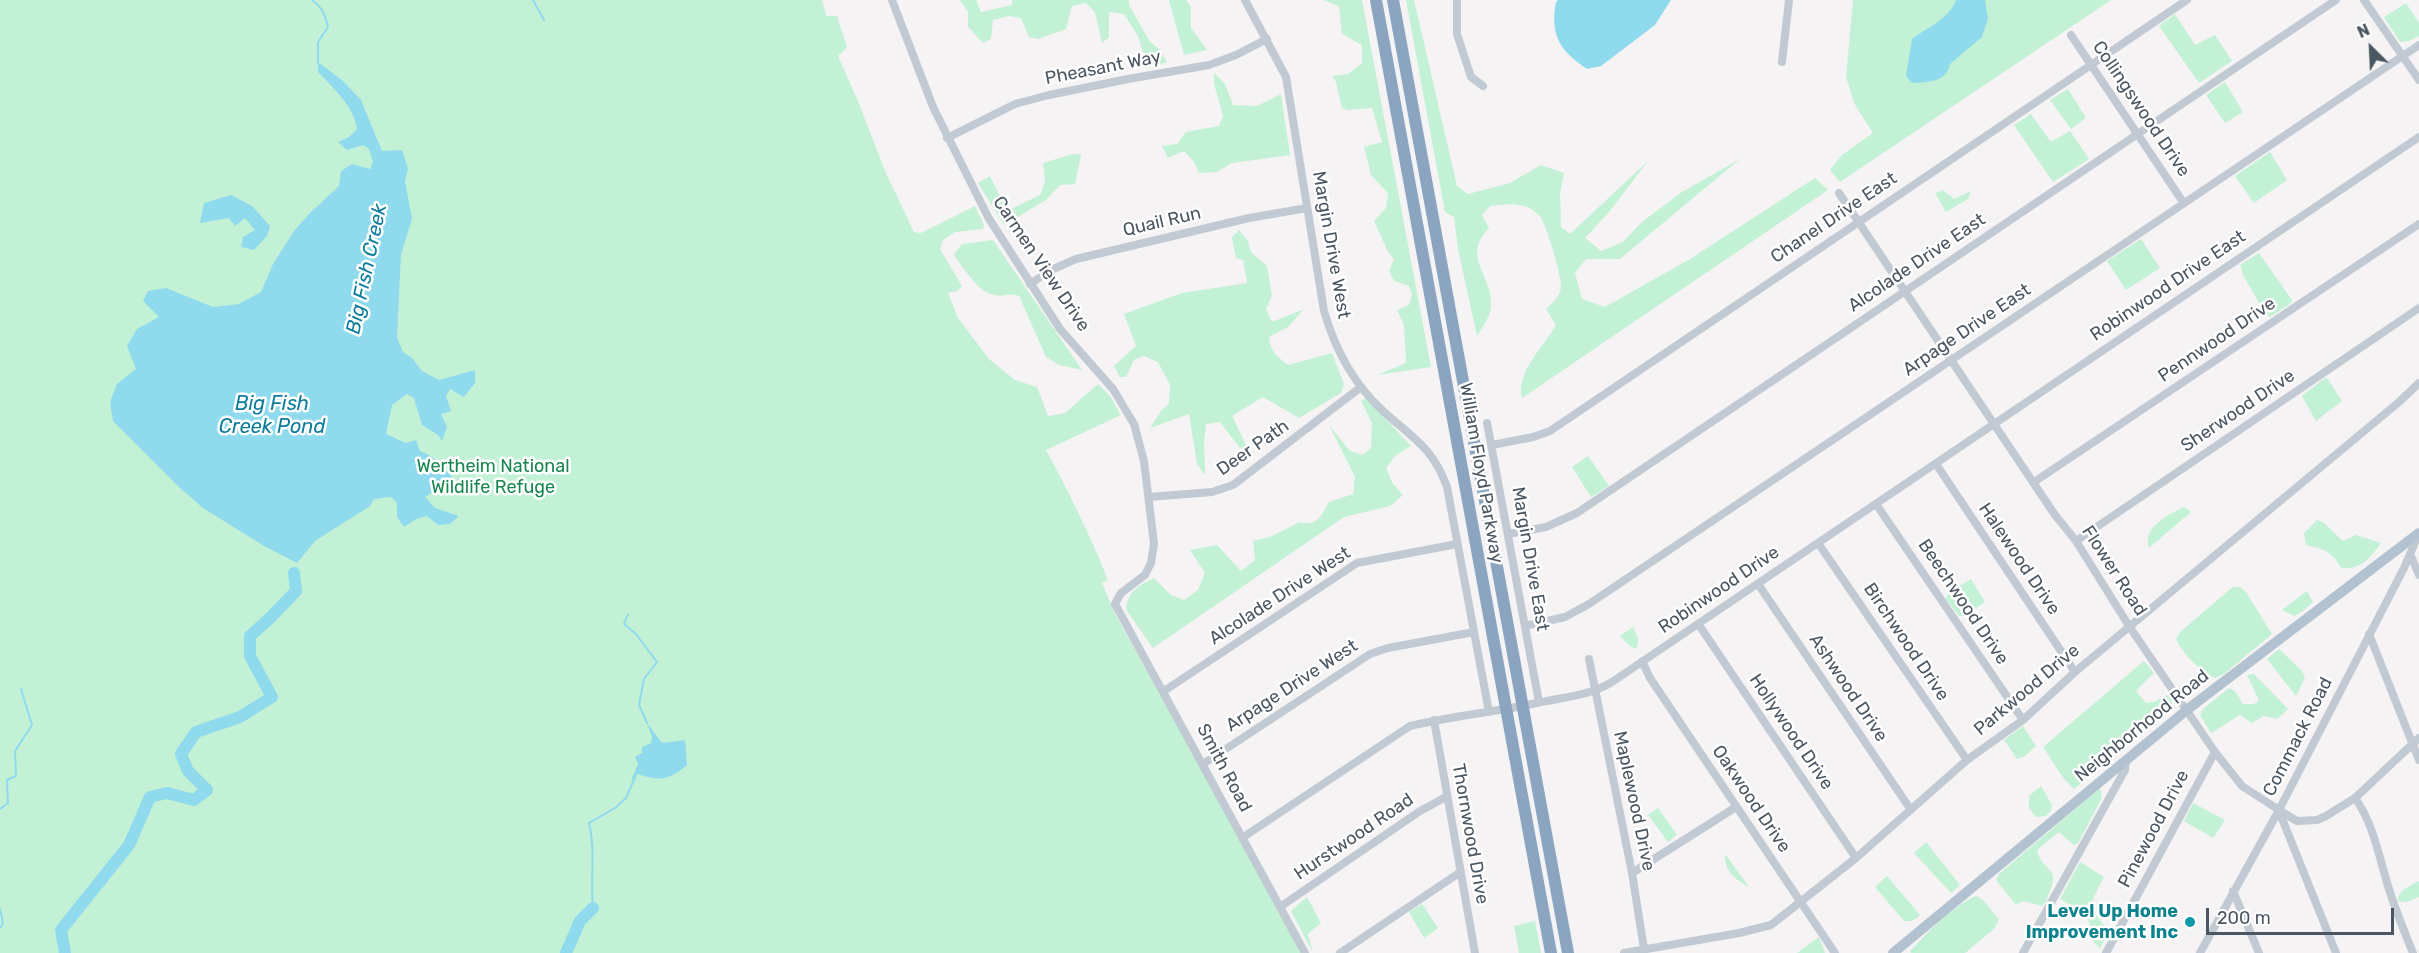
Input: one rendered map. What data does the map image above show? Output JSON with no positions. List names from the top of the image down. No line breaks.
{"streets":{"highway":["William Floyd Parkway"],"main road":["Neighborhood Road"],"street":["Pheasant Way","Collingswood Drive","Chanel Drive East","Quail Run","Margin Drive West","Alcolade Drive East","Carmen View Drive","Robinwood Drive East","Arpage Drive East","Pennwood Drive","Sherwood Drive","Deer Path","Margin Drive East","Halewood Drive","Flower Road","Robinwood Drive","Alcolade Drive West","Beechwood Drive","Birchwood Drive","Arpage Drive West","Ashwood Drive","Parkwood Drive","Hollywood Drive","Commack Road","Smith Road","Oakwood Drive","Maplewood Drive","Pinewood Drive","Thornwood Drive","Hurstwood Road"]},"crossings":[["Pheasant Way","Margin Drive West"],["Pheasant Way","Carmen View Drive"],["Collingswood Drive","Chanel Drive East"],["Collingswood Drive","Alcolade Drive East"],["Collingswood Drive","Arpage Drive East"],["Chanel Drive East","Margin Drive East"],["Chanel Drive East","Flower Road"],["Quail Run","Margin Drive West"],["Quail Run","Carmen View Drive"],["Margin Drive West","Deer Path"],["Margin Drive West","Robinwood Drive"],["Margin Drive West","Alcolade Drive West"],["Margin Drive West","Arpage Drive West"],["Alcolade Drive East","Margin Drive East"],["Alcolade Drive East","Flower Road"],["Carmen View Drive","Deer Path"],["Carmen View Drive","Smith Road"],["Robinwood Drive East","Halewood Drive"],["Robinwood Drive East","Flower Road"],["Robinwood Drive East","Robinwood Drive"],["Arpage Drive East","Margin Drive East"],["Arpage Drive East","Flower Road"],["Pennwood Drive","Flower Road"],["Sherwood Drive","Flower Road"],["William Floyd Parkway","Robinwood Drive"],["Margin Drive East","Robinwood Drive"],["Halewood Drive","Robinwood Drive"],["Halewood Drive","Parkwood Drive"],["Flower Road","Parkwood Drive"],["Flower Road","Neighborhood Road"],["Flower Road","Commack Road"],["Flower Road","Pinewood Drive"],["Robinwood Drive","Beechwood Drive"],["Robinwood Drive","Birchwood Drive"],["Robinwood Drive","Ashwood Drive"],["Robinwood Drive","Hollywood Drive"],["Robinwood Drive","Smith Road"],["Robinwood Drive","Oakwood Drive"],["Robinwood Drive","Maplewood Drive"],["Robinwood Drive","Thornwood Drive"],["Alcolade Drive West","Smith Road"],["Beechwood Drive","Parkwood Drive"],["Birchwood Drive","Parkwood Drive"],["Arpage Drive West","Smith Road"],["Ashwood Drive","Parkwood Drive"],["Parkwood Drive","Hollywood Drive"],["Parkwood Drive","Oakwood Drive"],["Parkwood Drive","Maplewood Drive"],["Neighborhood Road","Commack Road"],["Smith Road","Hurstwood Road"],["Thornwood Drive","Hurstwood Road"]],"water":["Big Fish Creek","Big Fish Creek Pond"],"parks":["Wertheim National Wildlife Refuge"],"places":["Level Up Home Improvement Inc"],"scale_bar":"200 m","north":"top left"}
